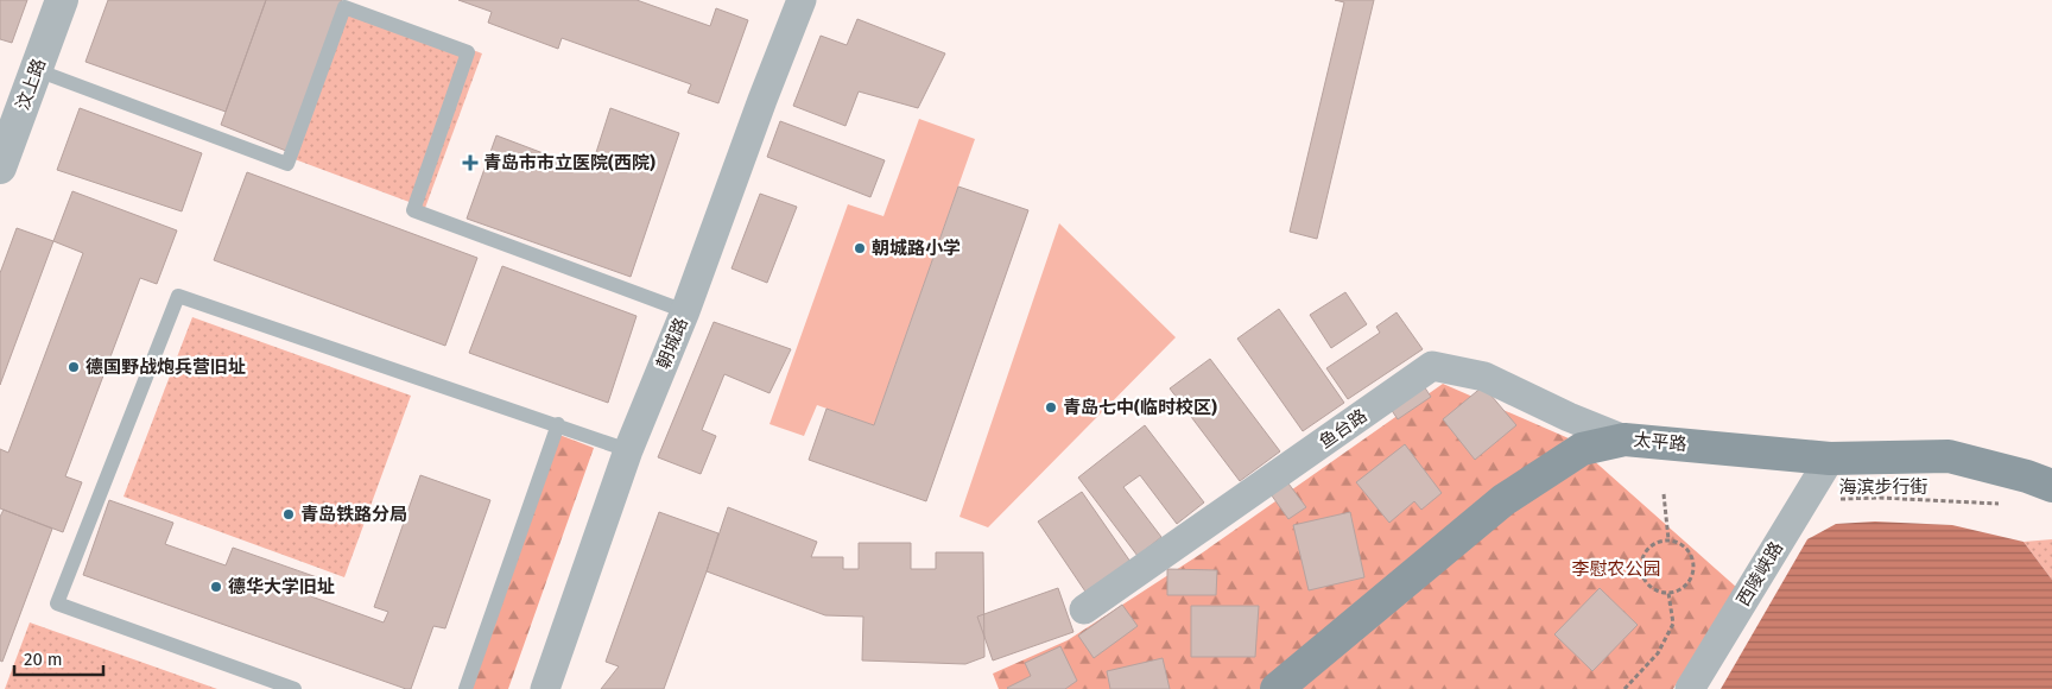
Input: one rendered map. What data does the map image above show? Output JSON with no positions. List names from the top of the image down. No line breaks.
{"streets":{"main road":["太平路"],"street":["汶上路","朝城路","鱼台路","西陵峡路"],"path":["海滨步行街"]},"crossings":[["鱼台路","太平路"],["太平路","西陵峡路"]],"parks":["李慰农公园"],"places":{"health":["青岛市市立医院(西院)"],"other":["朝城路小学","德国野战炮兵营旧址","青岛七中(临时校区)","青岛铁路分局","德华大学旧址"]},"scale_bar":"20 m"}
